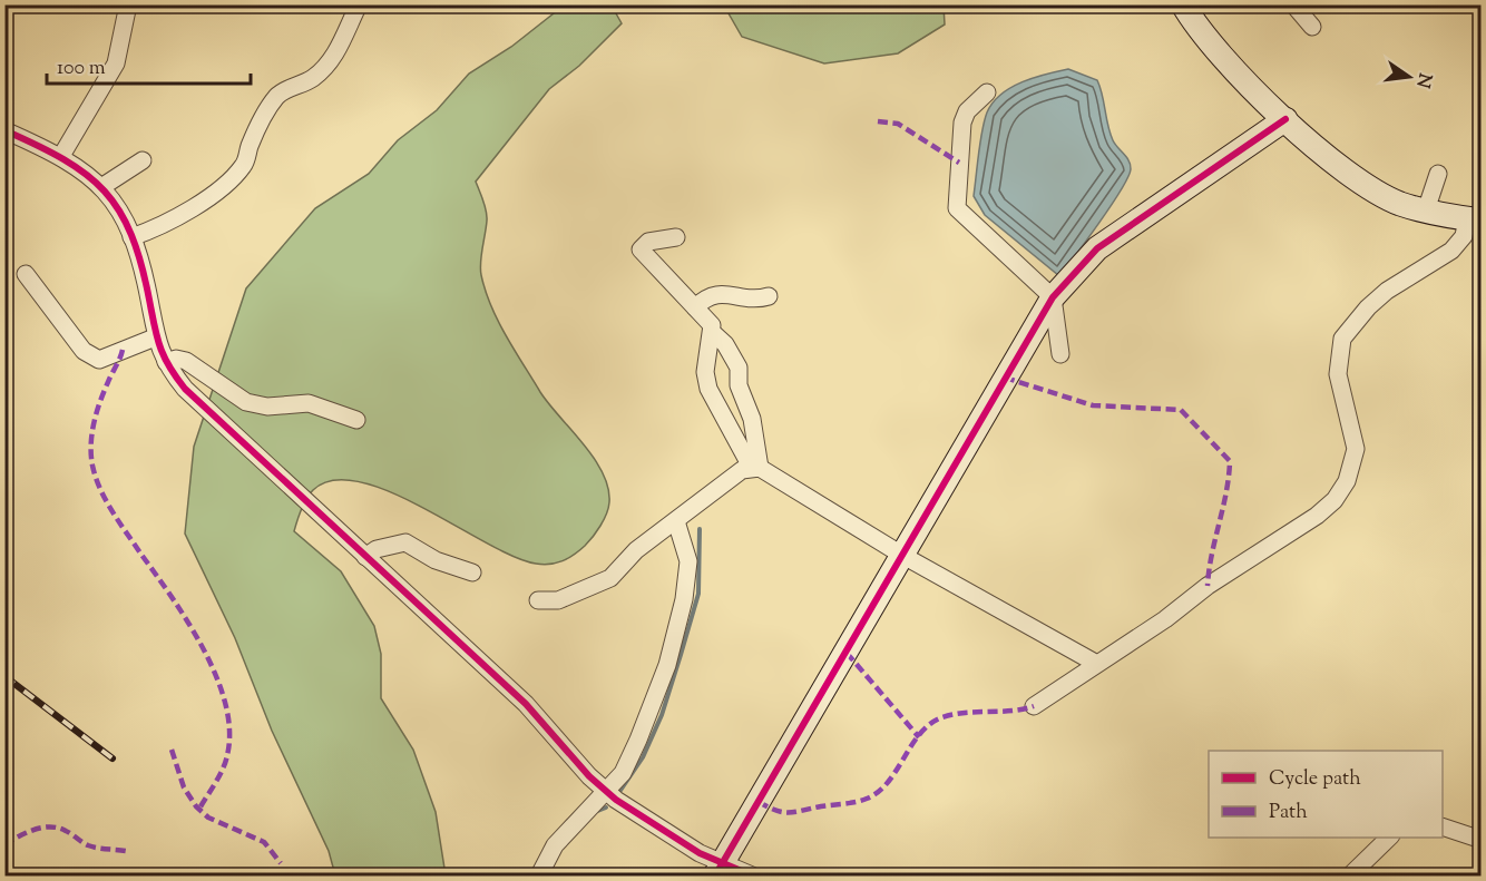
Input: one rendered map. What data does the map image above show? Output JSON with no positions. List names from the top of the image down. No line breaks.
{"legend":["Cycle path","Path"],"scale_bar":"100 m","north":"right"}
